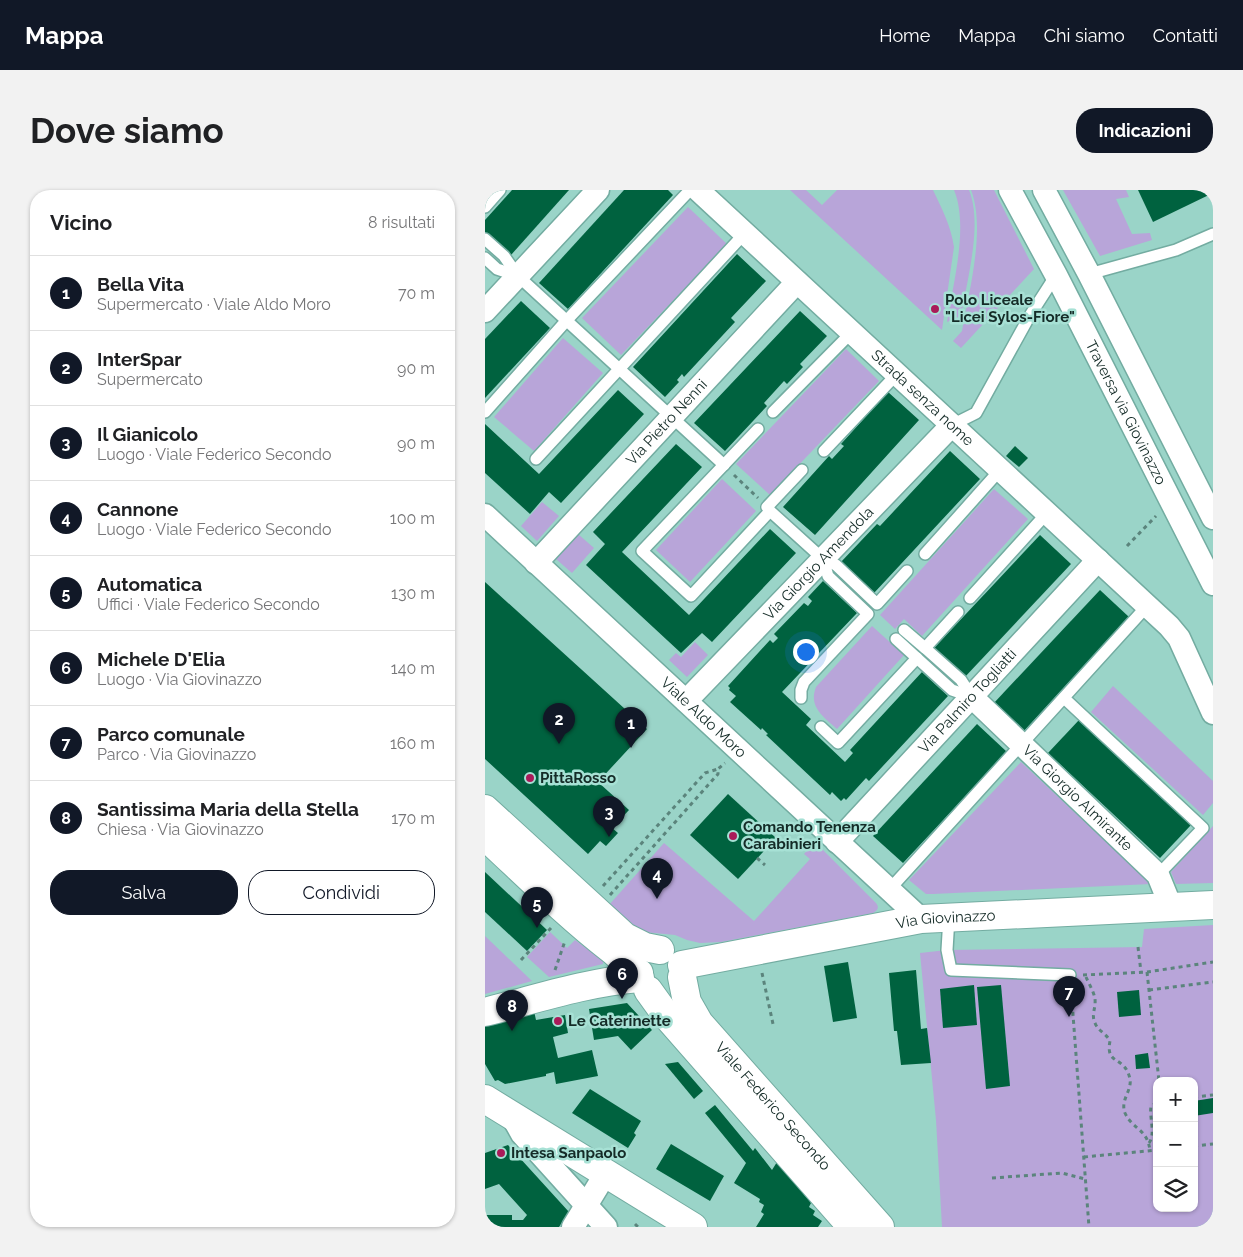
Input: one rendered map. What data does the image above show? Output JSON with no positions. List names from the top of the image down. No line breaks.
{"streets":{"main road":["Via Giovinazzo","Viale Federico Secondo"],"street":["Strada senza nome","Traversa via Giovinazzo","Via Pietro Nenni","Via Giorgio Amendola","Via Palmiro Togliatti","Viale Aldo Moro","Via Giorgio Almirante"]},"crossings":[["Strada senza nome","Via Pietro Nenni"],["Strada senza nome","Via Giorgio Amendola"],["Strada senza nome","Via Palmiro Togliatti"],["Via Pietro Nenni","Viale Aldo Moro"],["Via Giorgio Amendola","Viale Aldo Moro"],["Via Palmiro Togliatti","Viale Aldo Moro"],["Via Palmiro Togliatti","Via Giorgio Almirante"],["Viale Aldo Moro","Via Giovinazzo"],["Via Giorgio Almirante","Via Giovinazzo"],["Via Giovinazzo","Viale Federico Secondo"]],"places":["Polo Liceale \"Licei Sylos-Fiore\"","PittaRosso","Comando Tenenza Carabinieri","Le Caterinette","Intesa Sanpaolo"],"page":{"header":"Mappa","nav":["Home","Mappa","Chi siamo","Contatti"],"buttons":["Indicazioni",["Salva","Condividi"]],"title":"Dove siamo","heading":["Vicino","8 risultati"],"list":[{"mark":"1","name":"Bella Vita","note":"Supermercato · Viale Aldo Moro","value":"70 m"},{"mark":"2","name":"InterSpar","note":"Supermercato","value":"90 m"},{"mark":"3","name":"Il Gianicolo","note":"Luogo · Viale Federico Secondo","value":"90 m"},{"mark":"4","name":"Cannone","note":"Luogo · Viale Federico Secondo","value":"100 m"},{"mark":"5","name":"Automatica","note":"Uffici · Viale Federico Secondo","value":"130 m"},{"mark":"6","name":"Michele D'Elia","note":"Luogo · Via Giovinazzo","value":"140 m"},{"mark":"7","name":"Parco comunale","note":"Parco · Via Giovinazzo","value":"160 m"},{"mark":"8","name":"Santissima Maria della Stella","note":"Chiesa · Via Giovinazzo","value":"170 m"}],"pins":["2","1","3","4","5","6","7","8"],"map_buttons":["+","−"]}}
